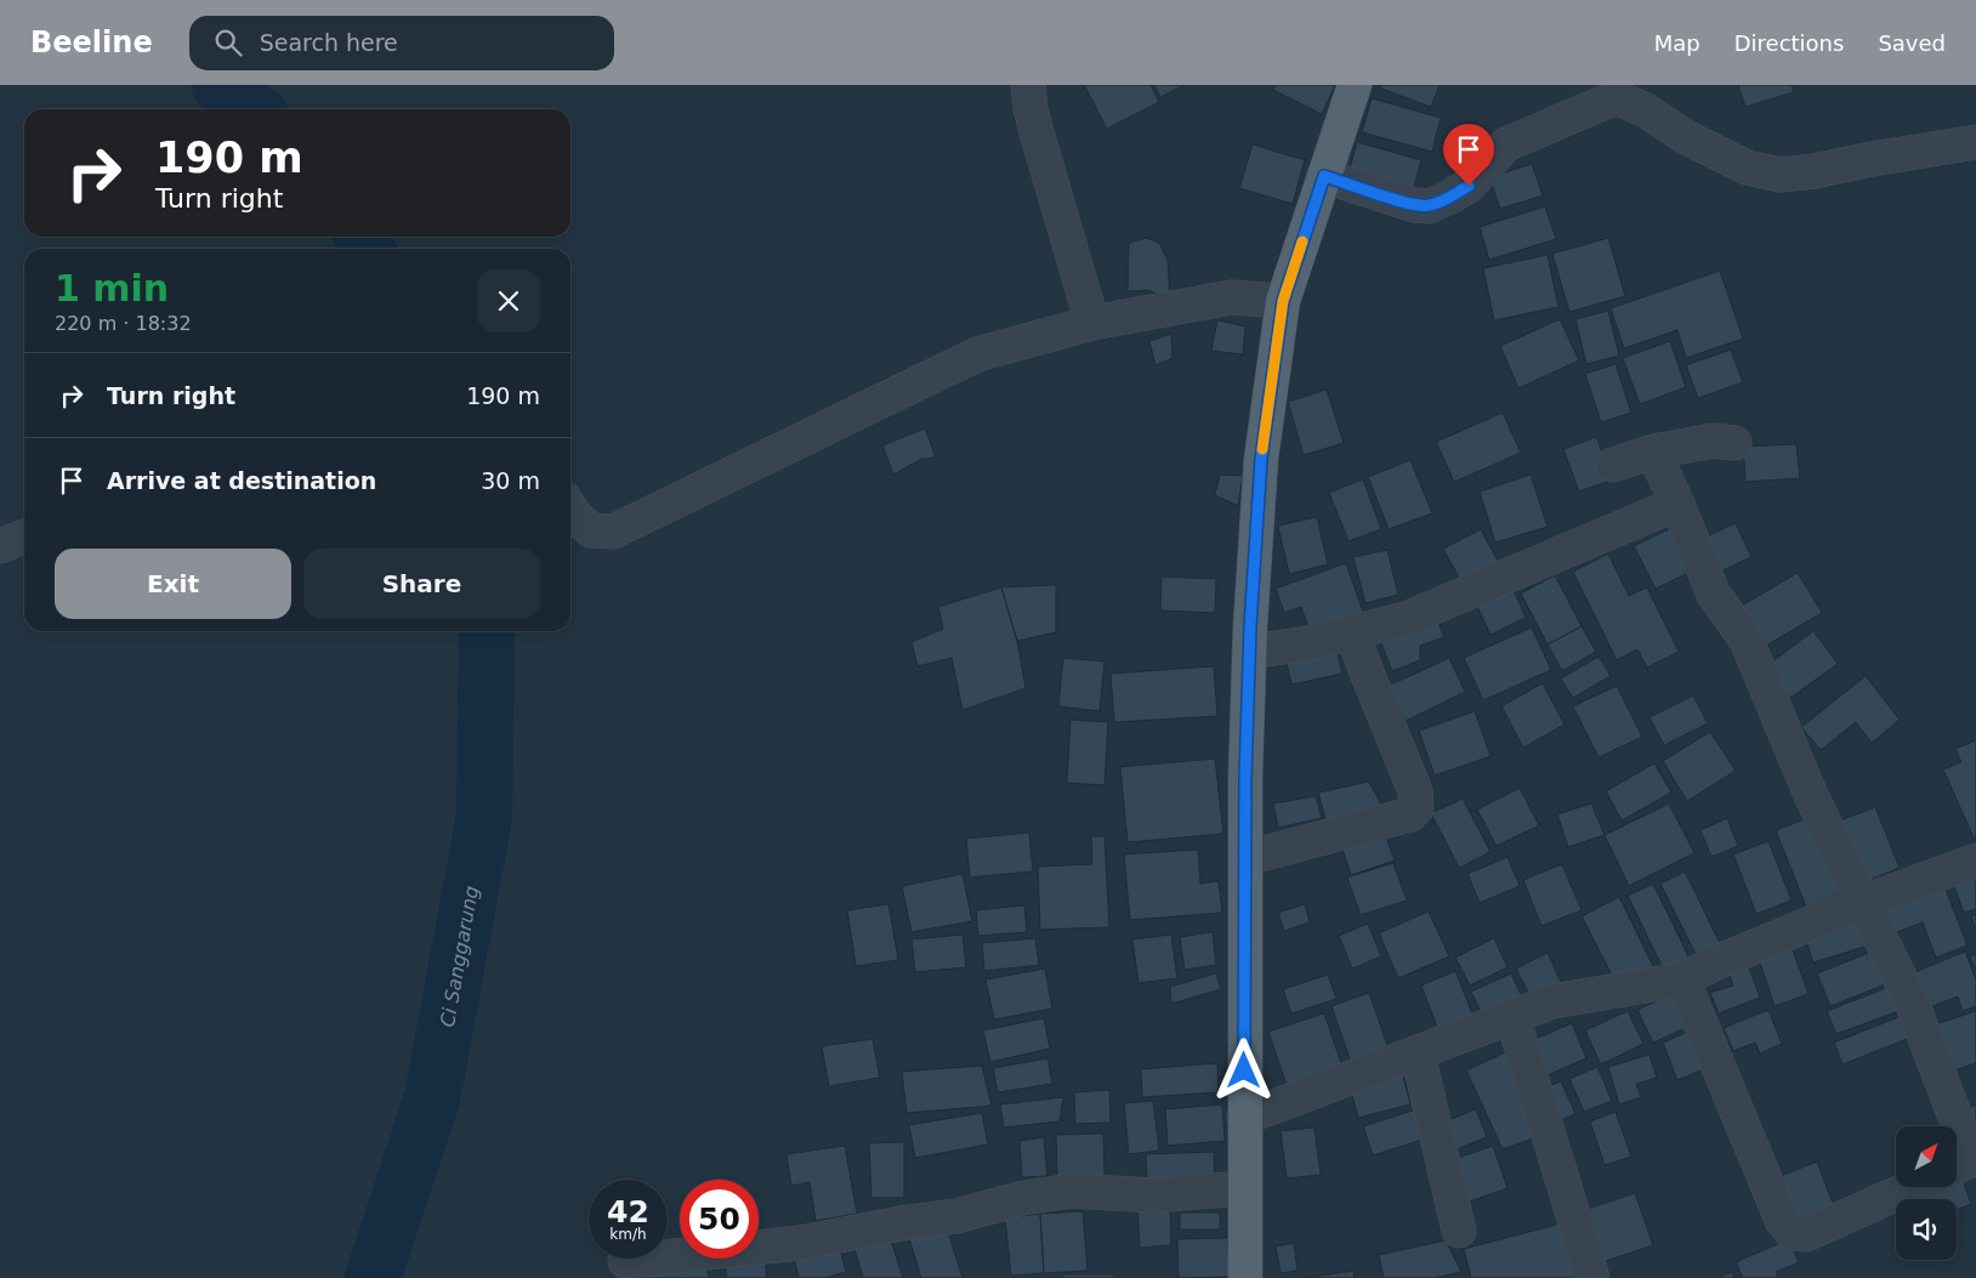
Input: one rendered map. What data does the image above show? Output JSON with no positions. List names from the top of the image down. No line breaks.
{"water":["Ci Sanggarung"],"north":"top right","page":{"header":"Beeline","search":"Search here","nav":["Map","Directions","Saved"],"turn":["190 m","Turn right"],"heading":["1 min","220 m · 18:32"],"list":[{"name":"Turn right","value":"190 m"},{"name":"Arrive at destination","value":"30 m"}],"buttons":["Exit","Share"],"speed":"42 km/h","limit":"50"}}
